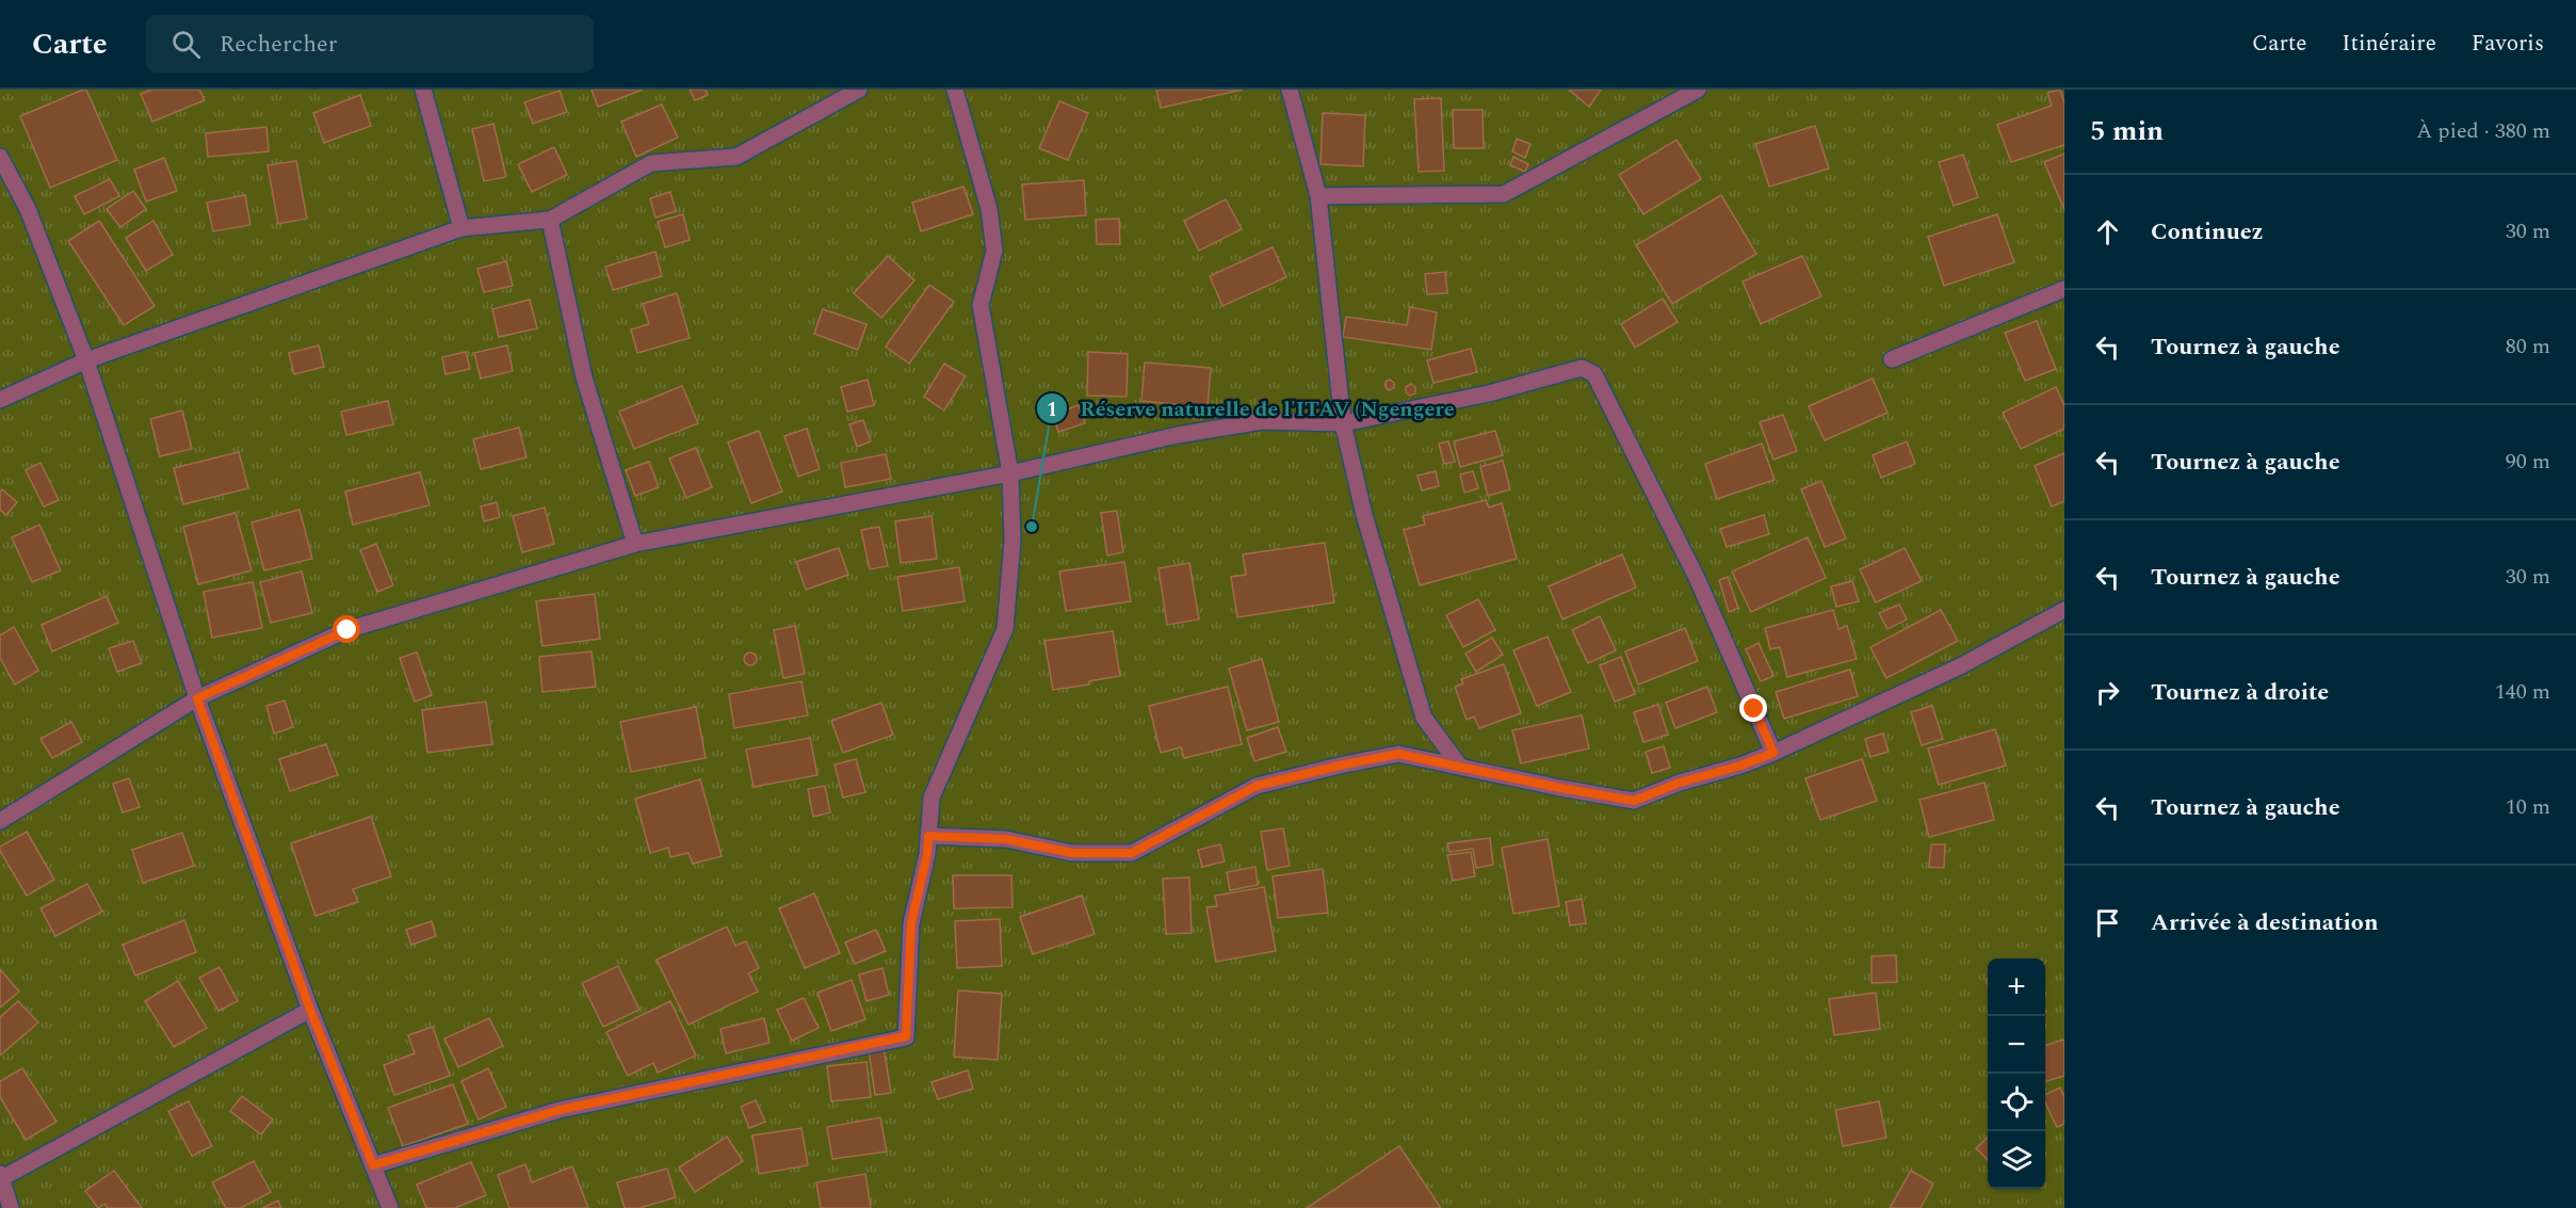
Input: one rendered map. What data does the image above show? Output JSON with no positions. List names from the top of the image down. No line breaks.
{"places":["Réserve naturelle de l'ITAV (Ngengere"],"page":{"header":"Carte","search":"Rechercher","nav":["Carte","Itinéraire","Favoris"],"heading":["5 min","À pied · 380 m"],"list":[["Continuez","30 m"],["Tournez à gauche","80 m"],["Tournez à gauche","90 m"],["Tournez à gauche","30 m"],["Tournez à droite","140 m"],["Tournez à gauche","10 m"],"Arrivée à destination"],"map_buttons":["+","−"]}}
